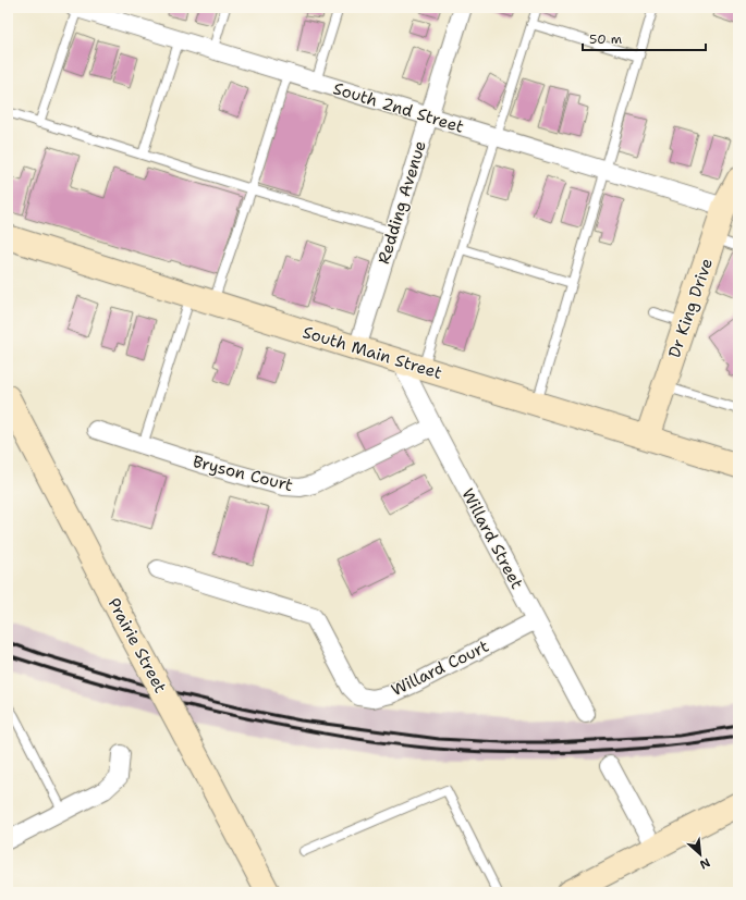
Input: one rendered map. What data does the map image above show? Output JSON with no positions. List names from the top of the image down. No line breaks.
{"streets":{"street":["South 2nd Street","Redding Avenue","Dr King Drive","South Main Street","Bryson Court","Willard Street","Prairie Street","Willard Court"]},"crossings":[["South 2nd Street","Redding Avenue"],["South 2nd Street","Dr King Drive"],["Redding Avenue","South Main Street"],["Dr King Drive","South Main Street"],["South Main Street","Willard Street"],["Bryson Court","Willard Street"],["Willard Street","Willard Court"]],"scale_bar":"50 m","north":"bottom right"}
